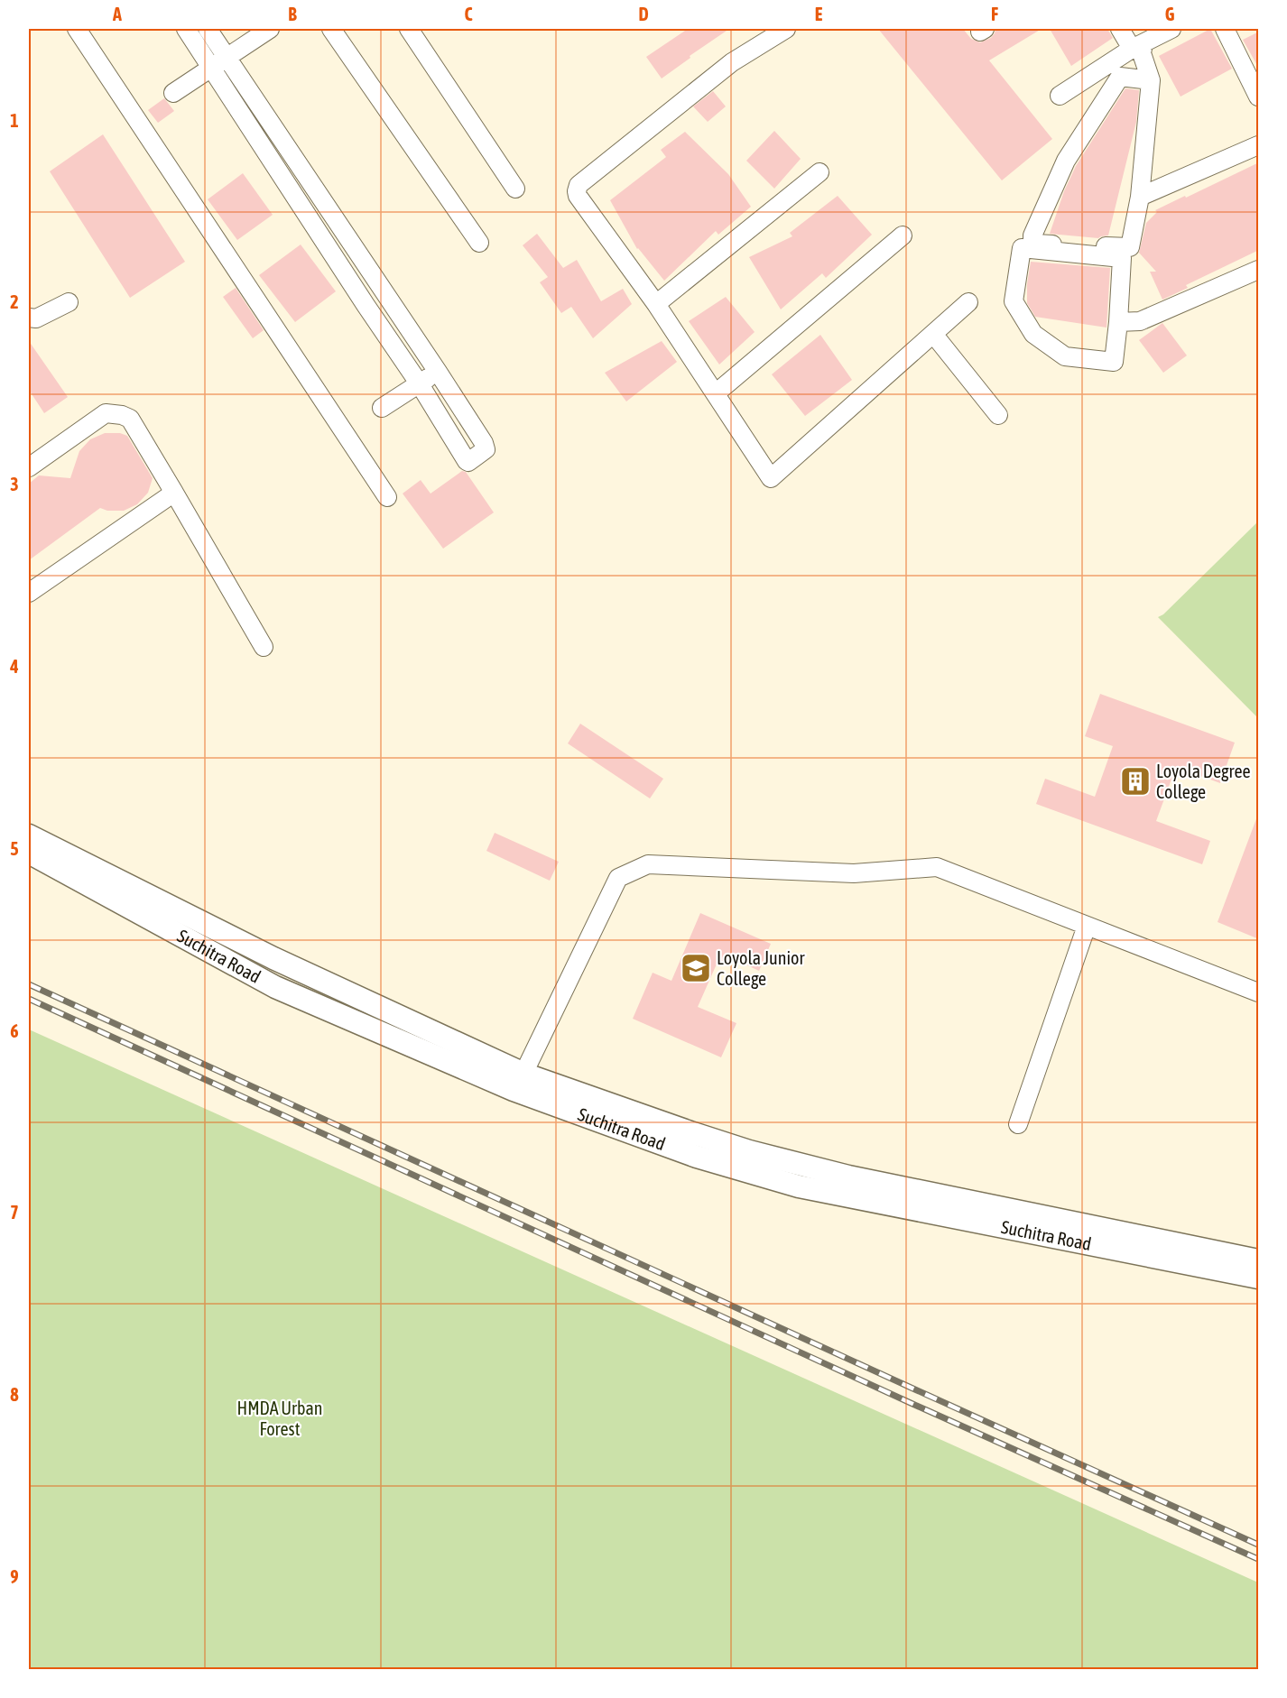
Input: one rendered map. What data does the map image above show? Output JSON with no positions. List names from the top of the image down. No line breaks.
{"streets":{"main road":["Suchitra Road"]},"parks":["HMDA Urban Forest"],"places":{"building":["Loyola Degree College"],"school or university":["Loyola Junior College"]},"grid":{"columns":["A","B","C","D","E","F","G"],"rows":["1","2","3","4","5","6","7","8","9"]}}
